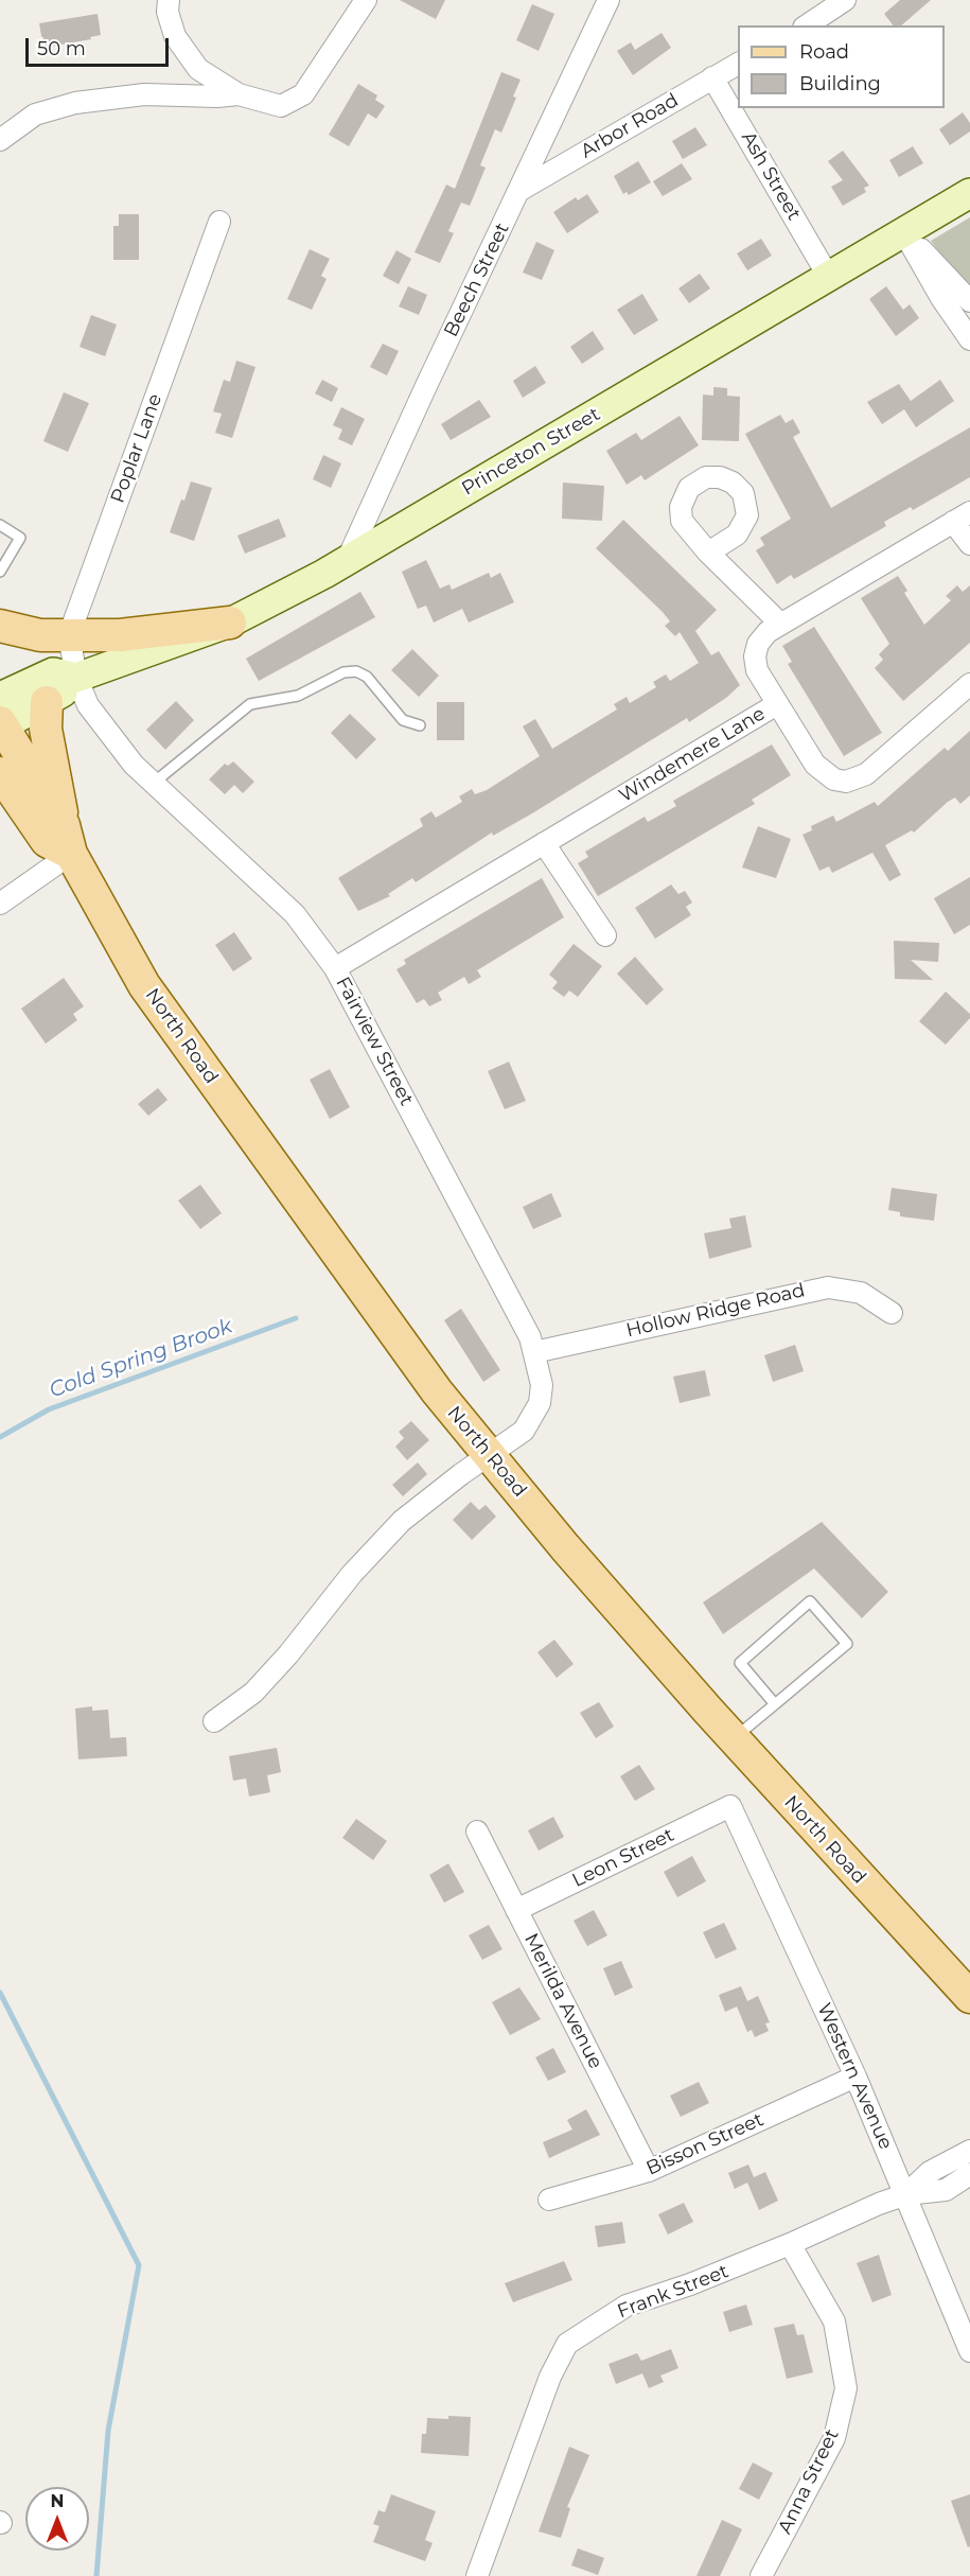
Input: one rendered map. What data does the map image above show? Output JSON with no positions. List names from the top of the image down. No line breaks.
{"streets":{"main road":["Princeton Street","North Road"],"street":["Arbor Road","Ash Street","Beech Street","Poplar Lane","Windemere Lane","Fairview Street","Hollow Ridge Road","Leon Street","Merilda Avenue","Western Avenue","Bisson Street","Frank Street","Anna Street"]},"crossings":[["Arbor Road","Ash Street"],["Arbor Road","Beech Street"],["Ash Street","Princeton Street"],["Beech Street","Princeton Street"],["Poplar Lane","Princeton Street"],["Poplar Lane","Fairview Street"],["Princeton Street","North Road"],["Princeton Street","Fairview Street"],["Windemere Lane","Fairview Street"],["North Road","Fairview Street"],["Fairview Street","Hollow Ridge Road"],["Leon Street","Merilda Avenue"],["Leon Street","Western Avenue"],["Merilda Avenue","Bisson Street"],["Western Avenue","Bisson Street"],["Western Avenue","Frank Street"],["Frank Street","Anna Street"]],"water":["Cold Spring Brook"],"legend":["Road","Building"],"scale_bar":"50 m","north":"top"}
